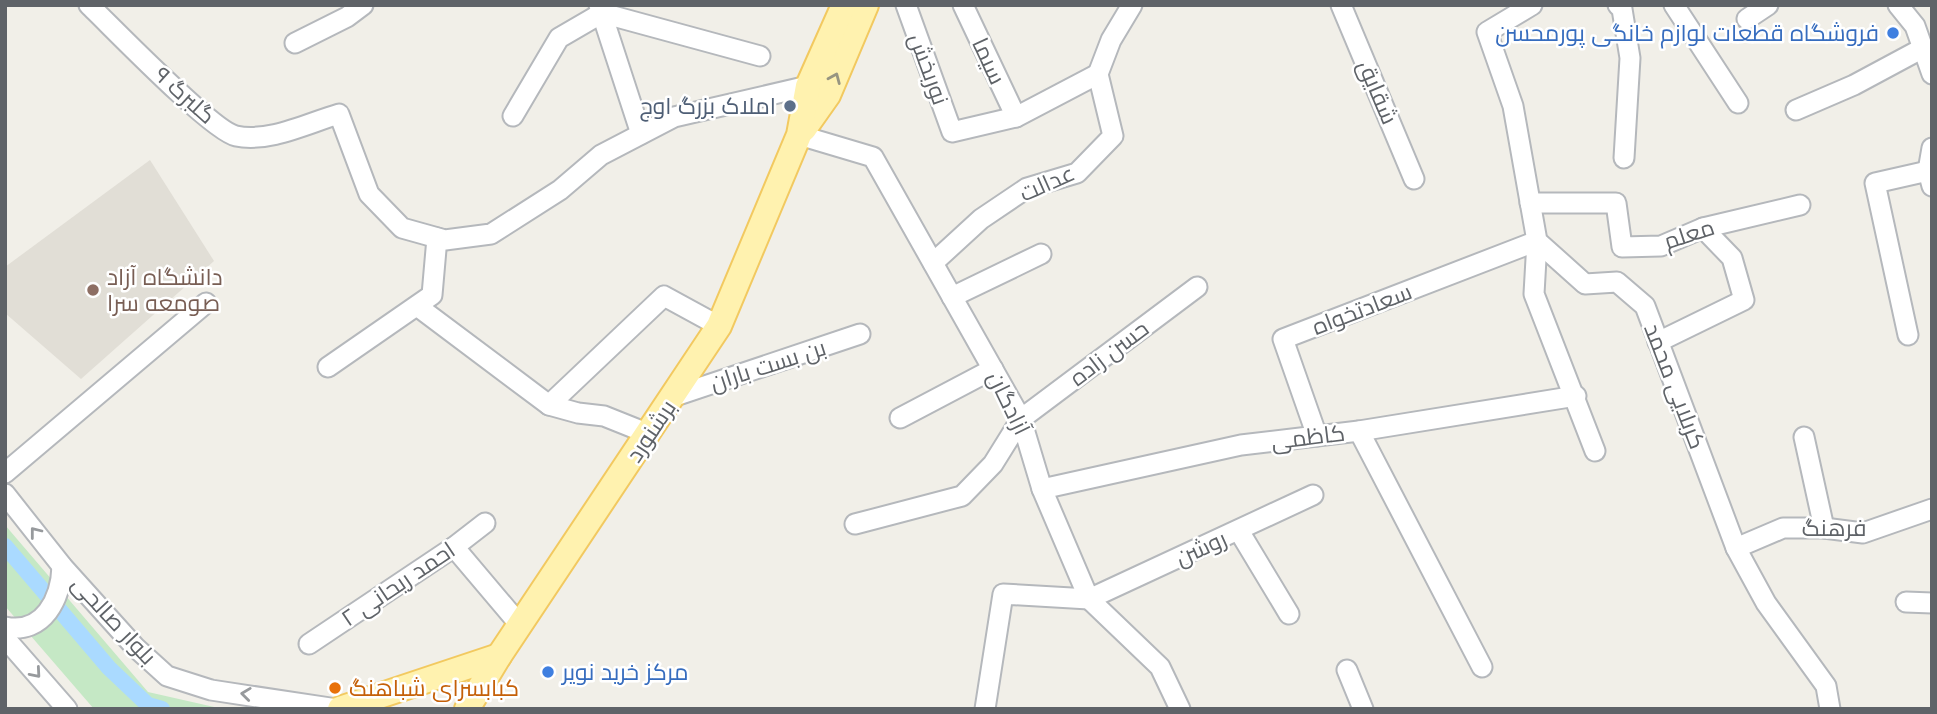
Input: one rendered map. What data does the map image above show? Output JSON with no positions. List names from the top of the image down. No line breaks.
{"streets":{"main road":["برشنورد"],"street":["سیما","نوربخش","شقایق","گلبرگ ۹","عدالت","معلم","سعادتخواه","حسن زاده","بن بست باران","کربلایی محمد","آزادگان","کاظمی","فرهنگ","روشن","احمد ریحانی ۲","بلوار صالحی"]},"crossings":[["سیما","نوربخش"],["عدالت","آزادگان"],["سعادتخواه","کربلایی محمد"],["سعادتخواه","کاظمی"],["حسن زاده","آزادگان"],["بن بست باران","برشنورد"],["کربلایی محمد","فرهنگ"],["آزادگان","برشنورد"],["آزادگان","کاظمی"],["آزادگان","روشن"]],"one_way":["بلوار صالحی"],"places":["فروشگاه قطعات لوازم خانگی پورمحسن","املاک بزرگ اوج","دانشگاه آزاد صومعه سرا","مرکز خرید نویر","کبابسرای شباهنگ"]}
